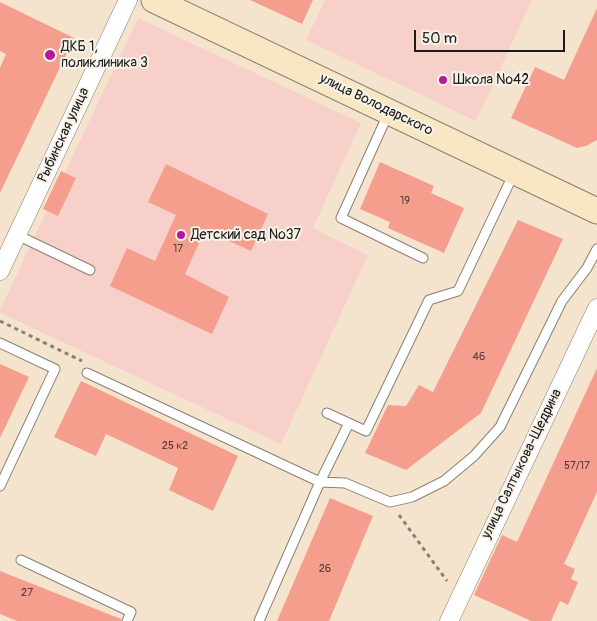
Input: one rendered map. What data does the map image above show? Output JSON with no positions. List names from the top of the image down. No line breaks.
{"streets":{"street":["улица Володарского","Рыбинская улица","улица Салтыкова-Щедрина"]},"places":["ДКБ 1, поликлиника 3","Школа №42","Детский сад №37"],"house_numbers":["19","17","46","25 к2","57/17","26","27"],"scale_bar":"50 m"}
